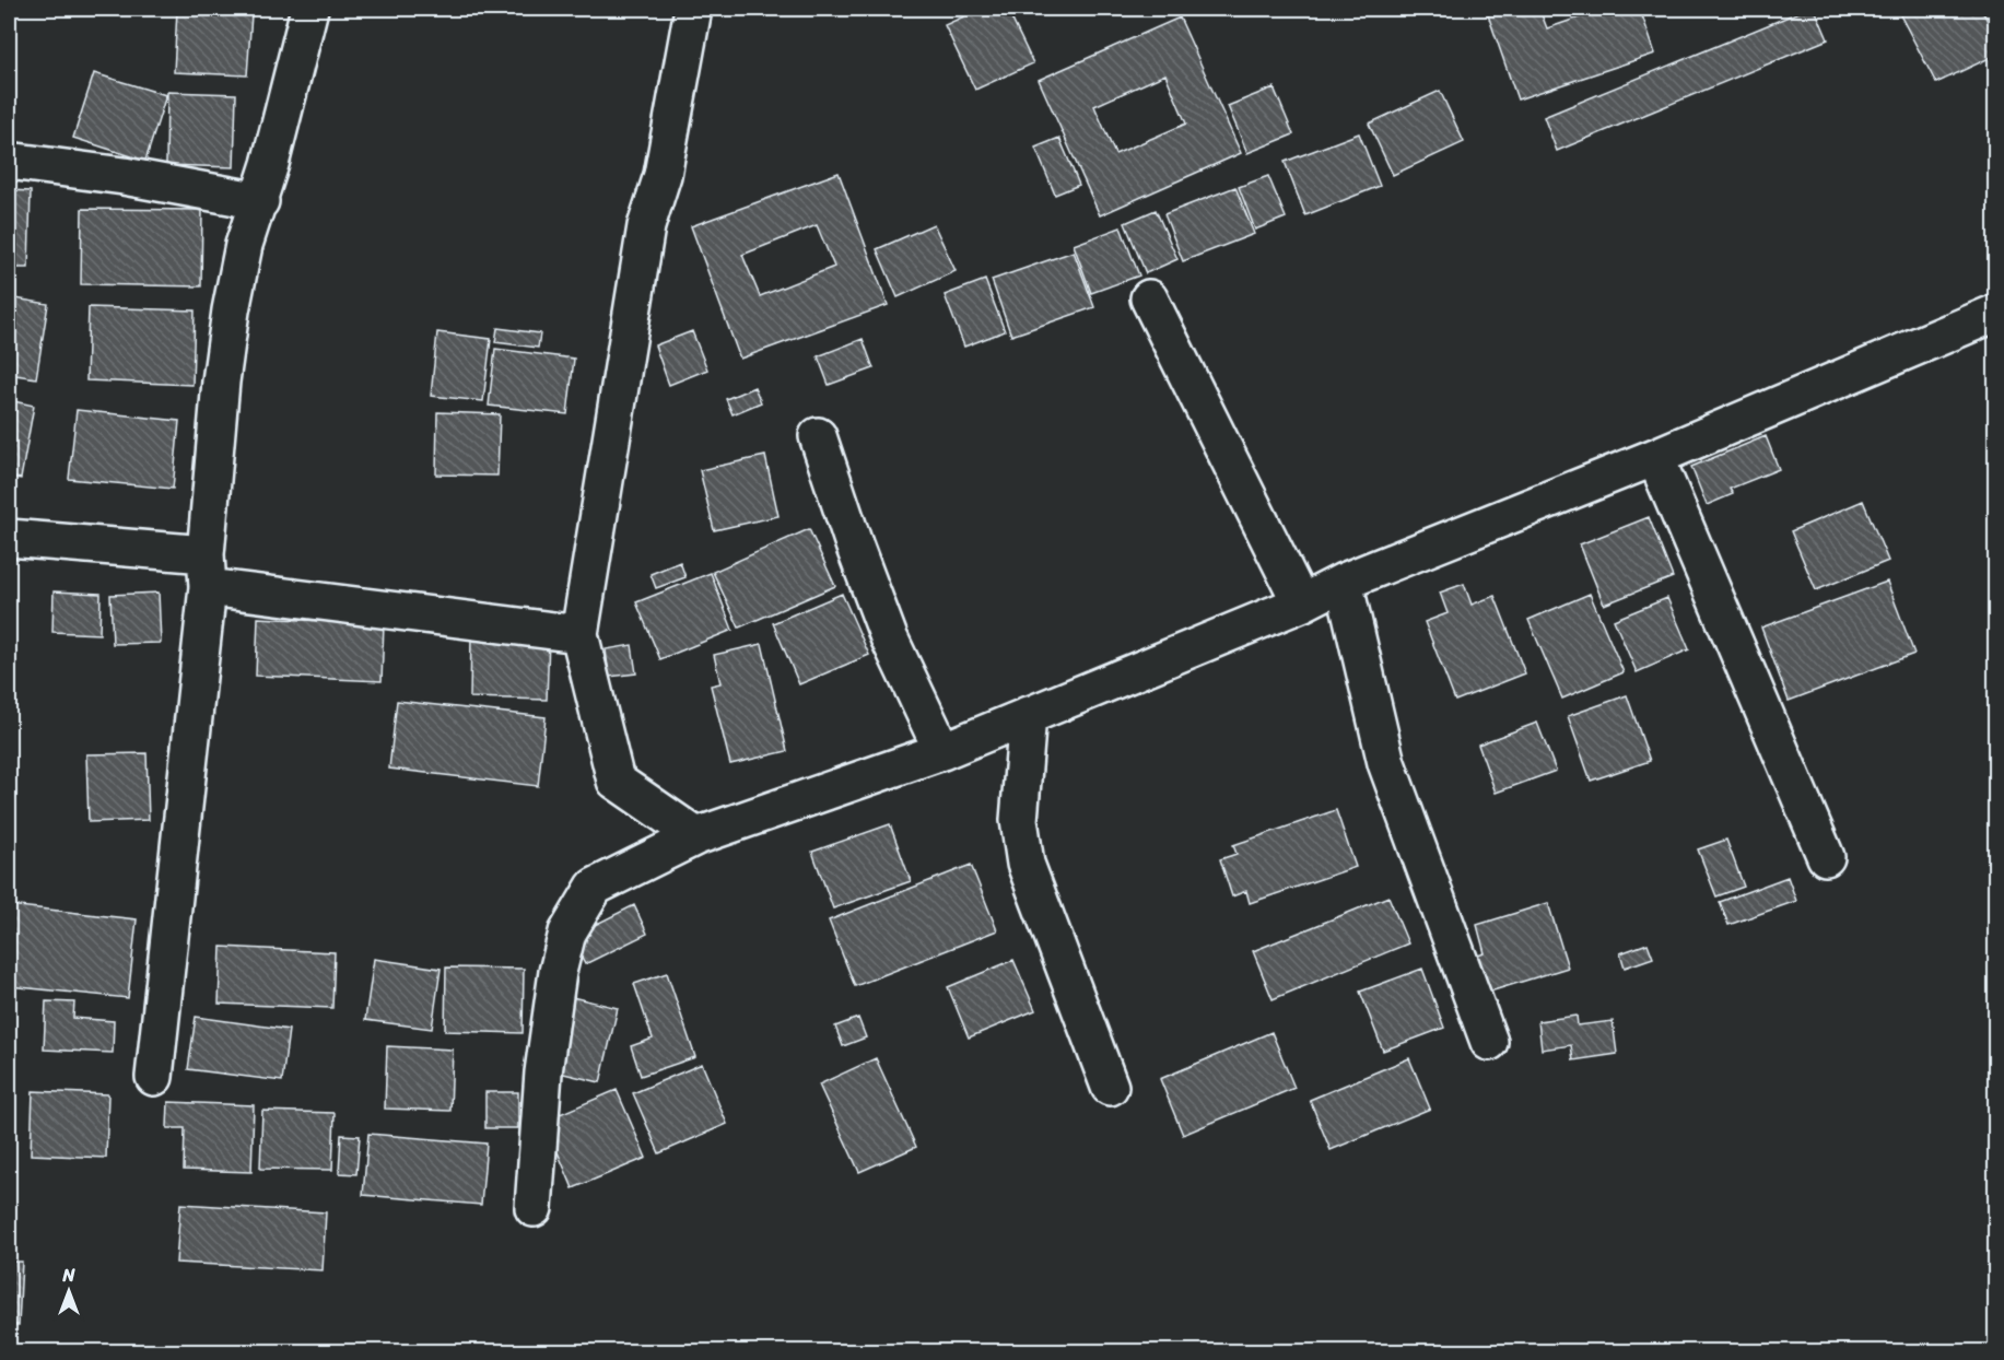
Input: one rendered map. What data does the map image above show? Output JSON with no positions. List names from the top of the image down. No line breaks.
{"north":"top"}
